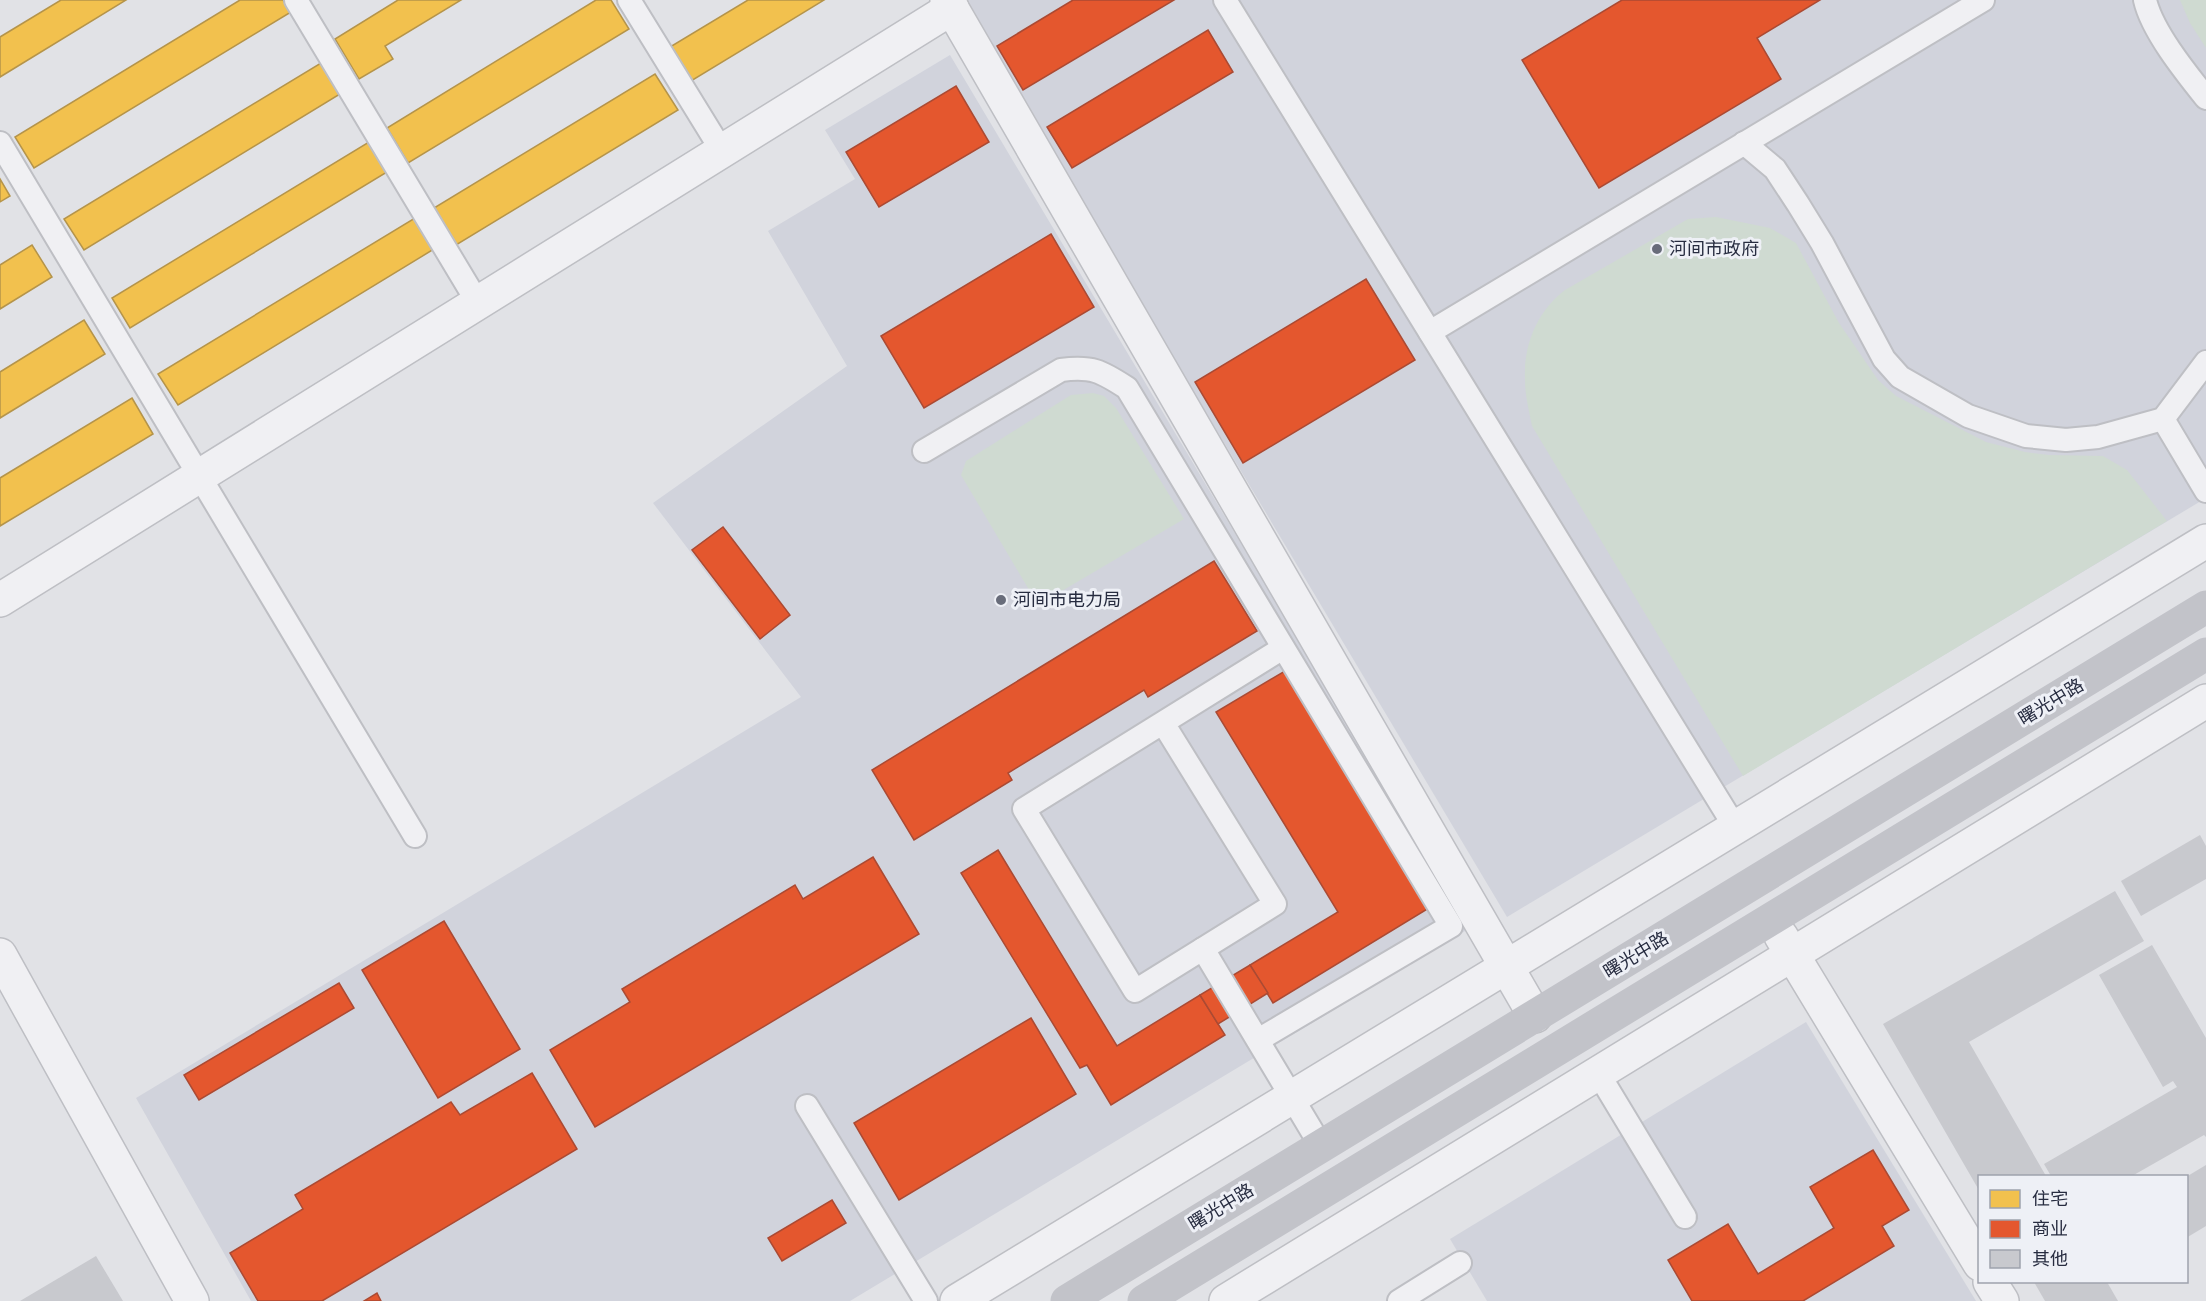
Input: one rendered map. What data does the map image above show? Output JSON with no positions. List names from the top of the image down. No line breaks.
{"streets":{"main road":["曙光中路"]},"places":["河间市政府","河间市电力局"],"legend":["住宅","商业","其他"]}
